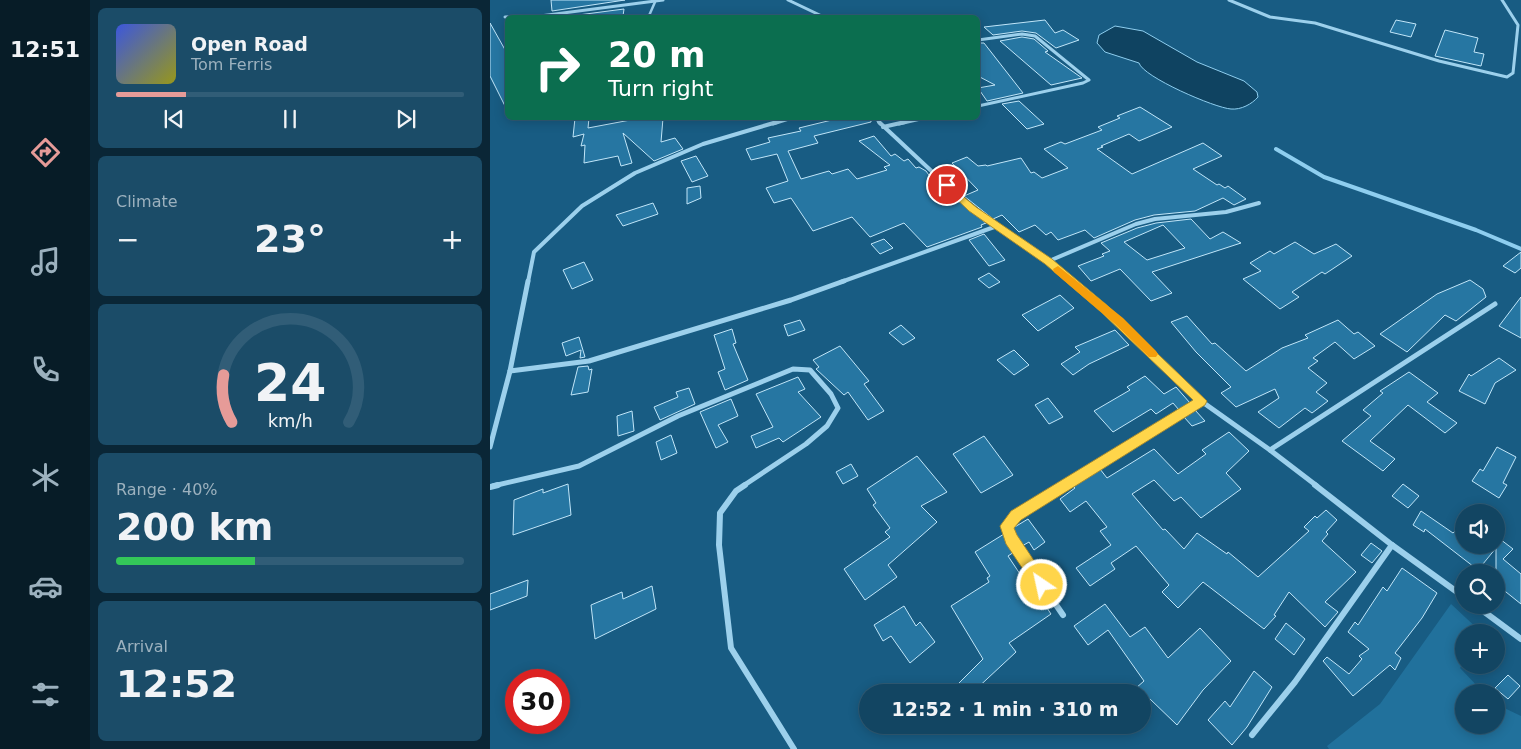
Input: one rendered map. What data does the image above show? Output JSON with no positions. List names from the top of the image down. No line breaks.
{"page":{"tabs":"12:51","turn":["20 m","Turn right"],"song":["Open Road","Tom Ferris"],"tile":["Climate",["Range · 40%","200 km"],["Arrival","12:52"]],"heat":["−","23°","+"],"map_buttons":["+","−"],"limit":"30","trip":"12:52 · 1 min · 310 m","gauge":["24","km/h"]}}
